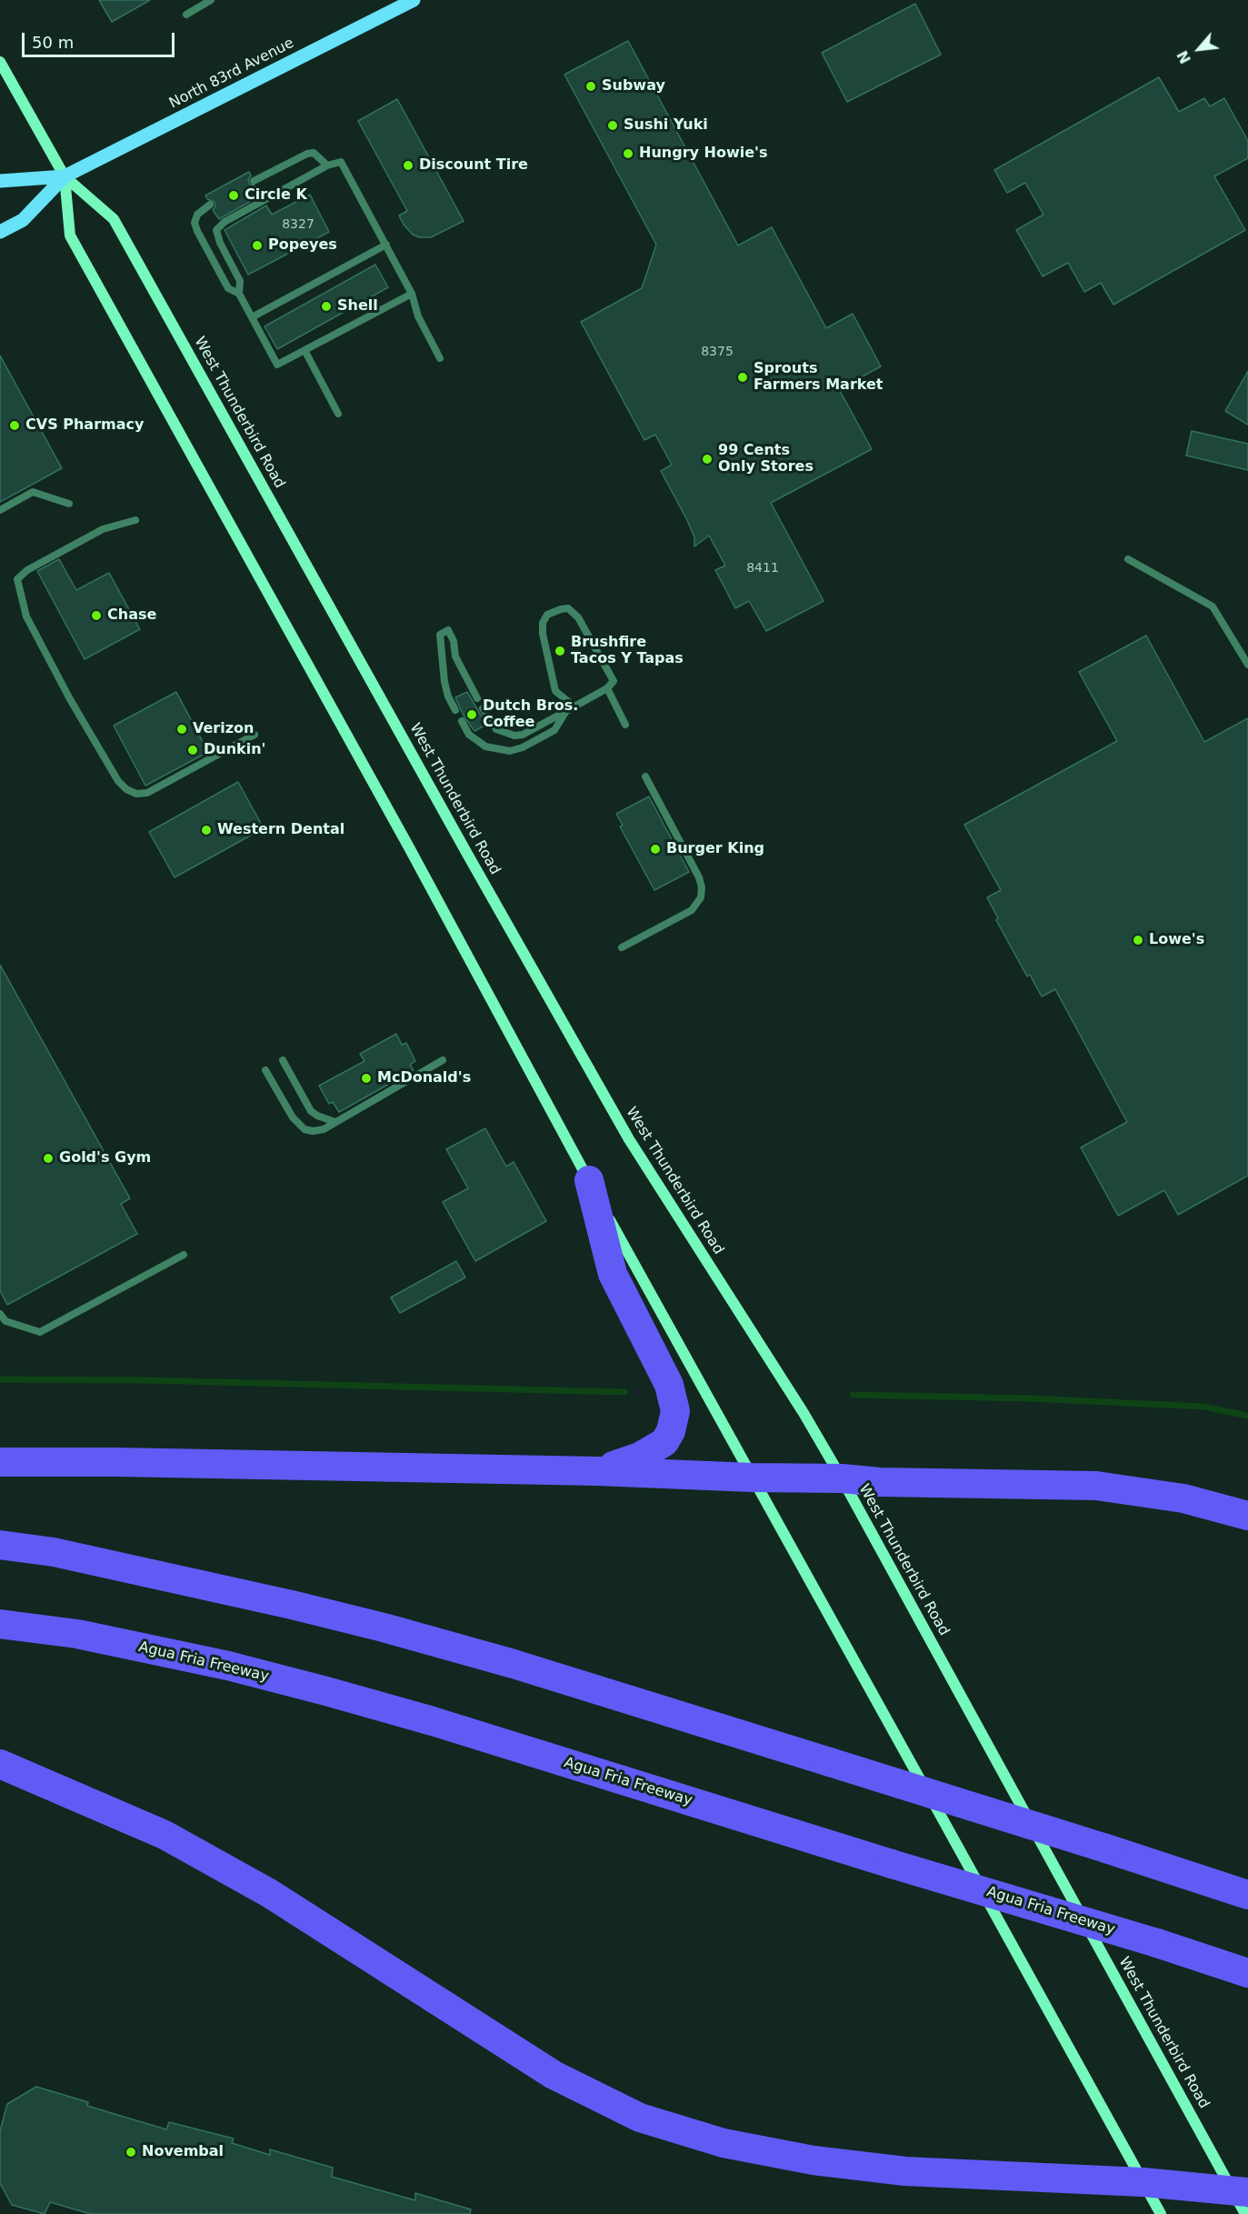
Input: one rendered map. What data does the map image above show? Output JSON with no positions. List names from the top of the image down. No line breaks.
{"streets":{"highway":["Agua Fria Freeway"],"main road":["North 83rd Avenue","West Thunderbird Road"]},"crossings":[["North 83rd Avenue","West Thunderbird Road"]],"places":["Subway","Sushi Yuki","Hungry Howie's","Discount Tire","Circle K","Popeyes","Shell","Sprouts Farmers Market","CVS Pharmacy","99 Cents Only Stores","Chase","Brushfire Tacos Y Tapas","Dutch Bros. Coffee","Verizon","Dunkin'","Western Dental","Burger King","Lowe's","McDonald's","Gold's Gym","Novembal"],"house_numbers":["8327","8375","8411"],"scale_bar":"50 m","north":"bottom left"}
